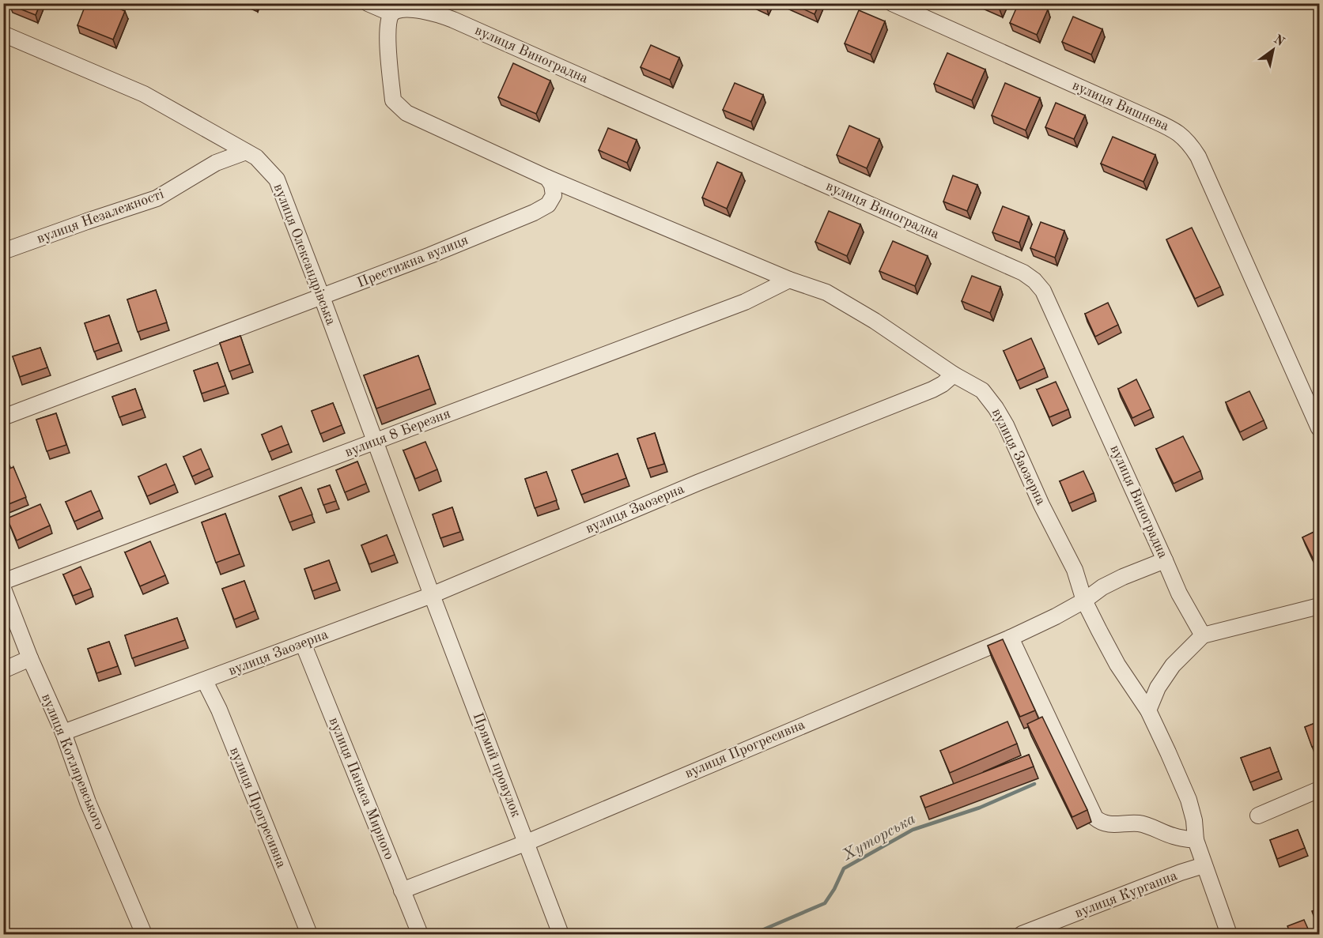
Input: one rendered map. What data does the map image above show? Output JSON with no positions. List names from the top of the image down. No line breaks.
{"streets":{"street":["вулиця Виноградна","вулиця Вишнева","вулиця Незалежності","вулиця Олександрівська","Престижна вулиця","вулиця 8 Березня","вулиця Заозерна","вулиця Прогресивна","вулиця Котляревського","Прямий провулок","вулиця Панаса Мирного","вулиця Курганна"]},"crossings":[["вулиця Виноградна","вулиця Прогресивна"],["вулиця Незалежності","вулиця Олександрівська"],["вулиця Олександрівська","Престижна вулиця"],["вулиця Олександрівська","вулиця 8 Березня"],["вулиця Олександрівська","вулиця Заозерна"],["вулиця Олександрівська","Прямий провулок"],["вулиця Заозерна","вулиця Прогресивна"],["вулиця Заозерна","вулиця Котляревського"],["вулиця Заозерна","Прямий провулок"],["вулиця Заозерна","вулиця Панаса Мирного"],["вулиця Прогресивна","Прямий провулок"],["вулиця Прогресивна","вулиця Панаса Мирного"]],"water":["Хуторська"],"north":"top right"}
